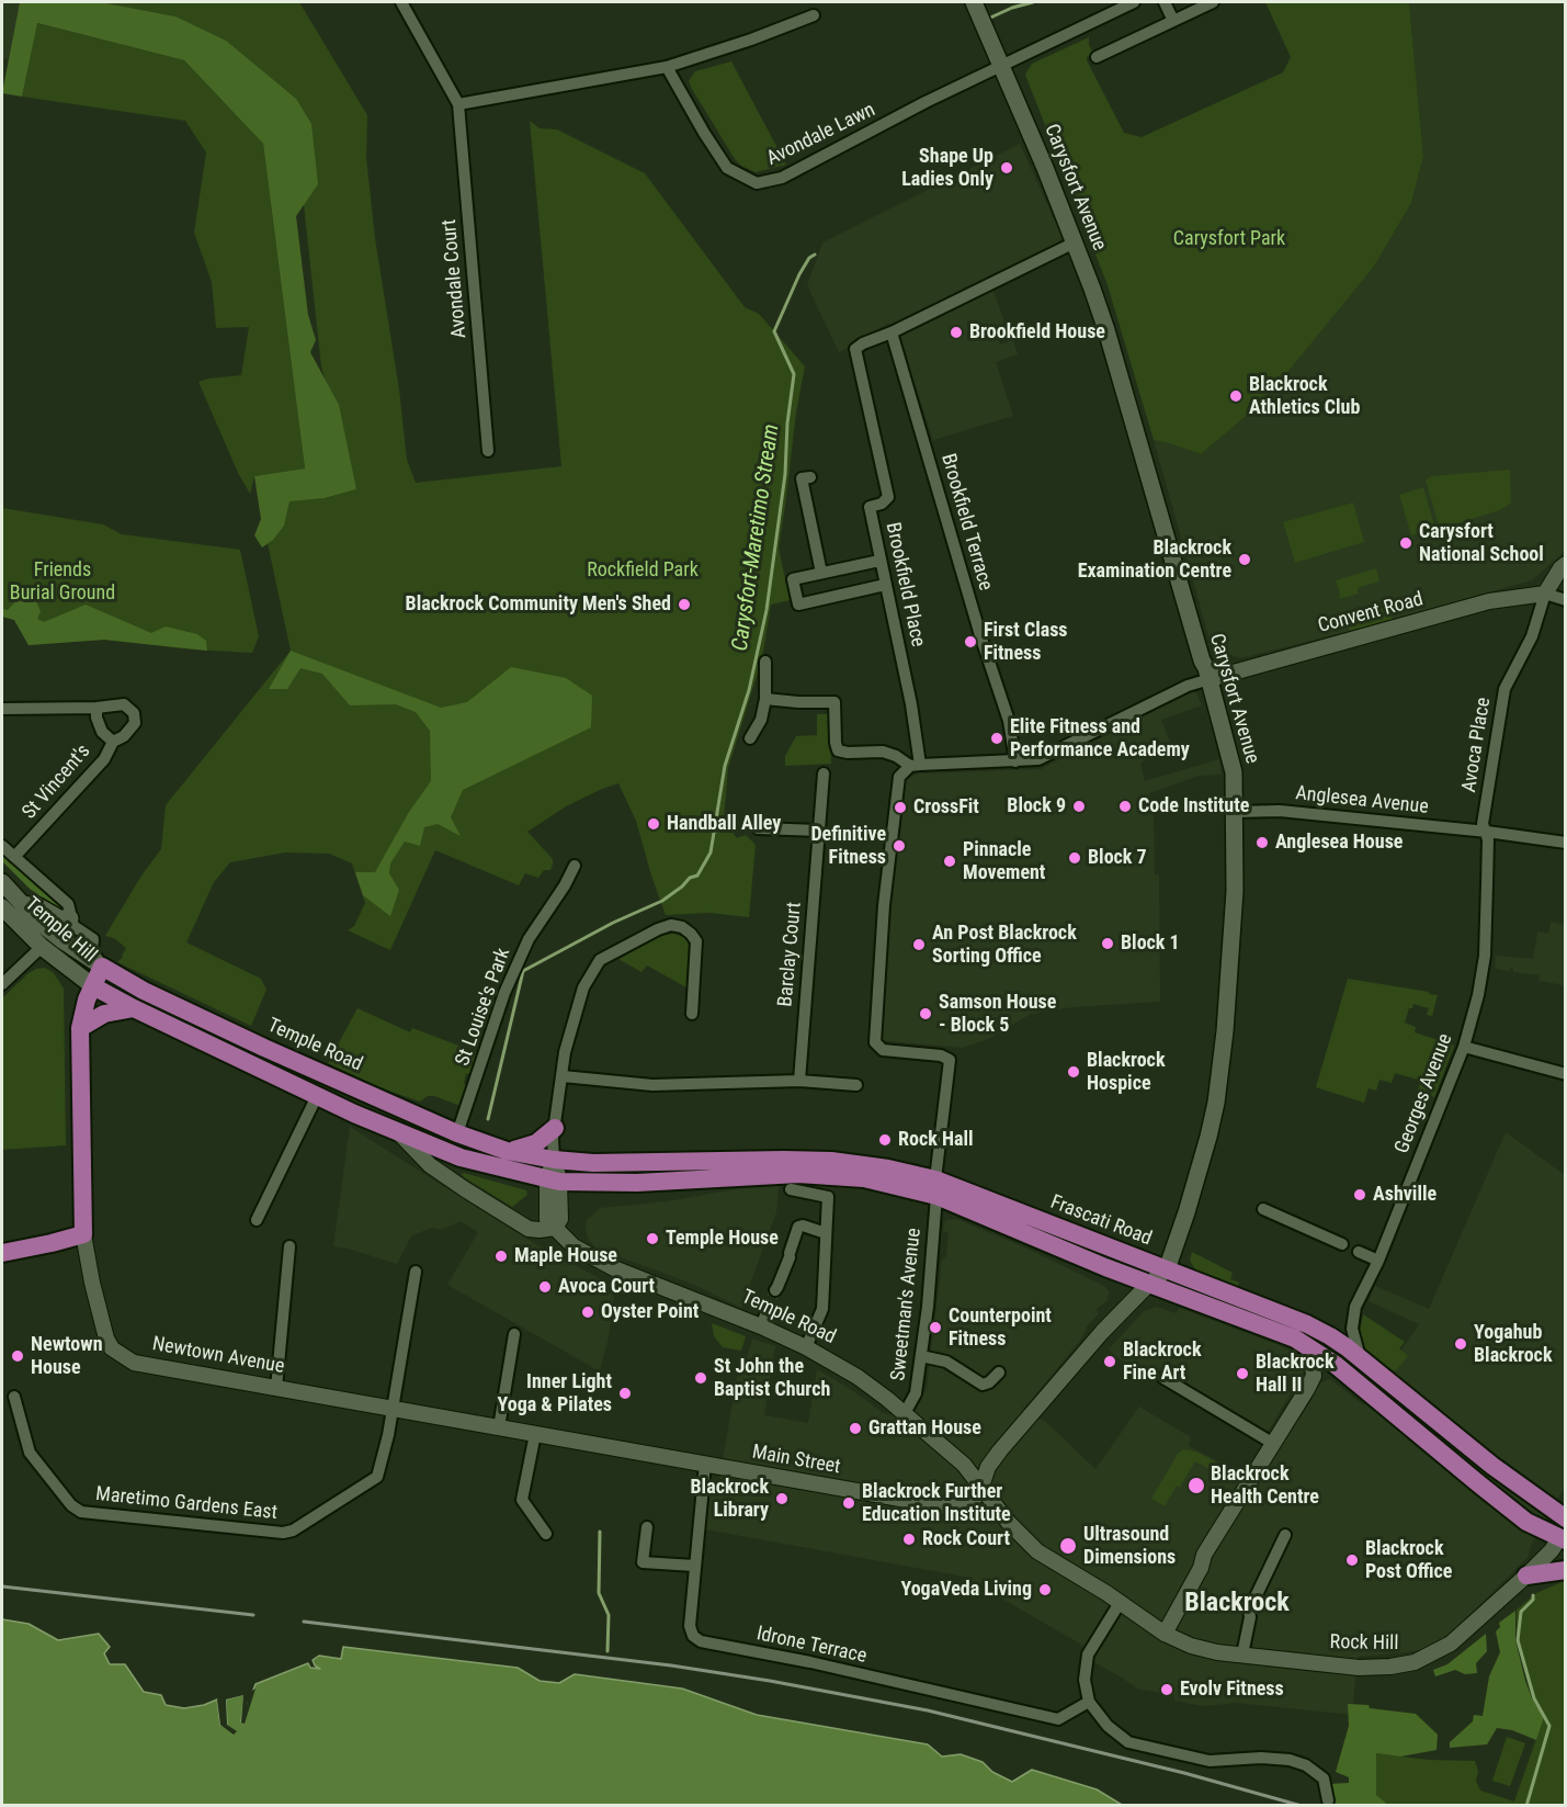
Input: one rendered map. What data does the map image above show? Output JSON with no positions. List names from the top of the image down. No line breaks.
{"streets":{"highway":["Temple Road","Frascati Road","Newtown Avenue"],"main road":["Carysfort Avenue","Temple Hill"],"street":["Avondale Lawn","Avondale Court","Brookfield Terrace","Brookfield Place","Convent Road","Avoca Place","St Vincent's","Anglesea Avenue","Barclay Court","St Louise's Park","Georges Avenue","Sweetman's Avenue","Main Street","Maretimo Gardens East","Rock Hill","Idrone Terrace"]},"crossings":[["Avondale Lawn","Carysfort Avenue"],["Carysfort Avenue","Convent Road"],["Carysfort Avenue","Anglesea Avenue"],["Carysfort Avenue","Frascati Road"],["Brookfield Terrace","Brookfield Place"],["Brookfield Place","Sweetman's Avenue"],["Convent Road","Avoca Place"],["Avoca Place","Anglesea Avenue"],["Avoca Place","Georges Avenue"],["Anglesea Avenue","Georges Avenue"],["Temple Hill","Temple Road"],["Temple Hill","Newtown Avenue"],["St Louise's Park","Temple Road"],["Temple Road","Frascati Road"],["Temple Road","Sweetman's Avenue"],["Temple Road","Newtown Avenue"],["Temple Road","Main Street"],["Georges Avenue","Frascati Road"],["Frascati Road","Sweetman's Avenue"],["Frascati Road","Rock Hill"],["Newtown Avenue","Main Street"],["Newtown Avenue","Maretimo Gardens East"],["Newtown Avenue","Idrone Terrace"],["Main Street","Idrone Terrace"]],"districts":["Blackrock"],"water":["Carysfort-Maretimo Stream"],"parks":["Carysfort Park","Friends Burial Ground","Rockfield Park"],"places":["Shape Up Ladies Only","Brookfield House","Blackrock Athletics Club","Carysfort National School","Blackrock Examination Centre","Blackrock Community Men's Shed","First Class Fitness","Elite Fitness and Performance Academy","Block 9","Code Institute","CrossFit","Handball Alley","Anglesea House","Definitive Fitness","Block 7","Pinnacle Movement","Block 1","An Post Blackrock Sorting Office","Samson House - Block 5","Blackrock Hospice","Rock Hall","Ashville","Temple House","Maple House","Avoca Court","Oyster Point","Counterpoint Fitness","Yogahub Blackrock","Newtown House","Blackrock Fine Art","Blackrock Hall II","St John the Baptist Church","Inner Light Yoga & Pilates","Grattan House","Blackrock Health Centre","Blackrock Library","Blackrock Further Education Institute","Rock Court","Ultrasound Dimensions","Blackrock Post Office","YogaVeda Living","Evolv Fitness"]}
